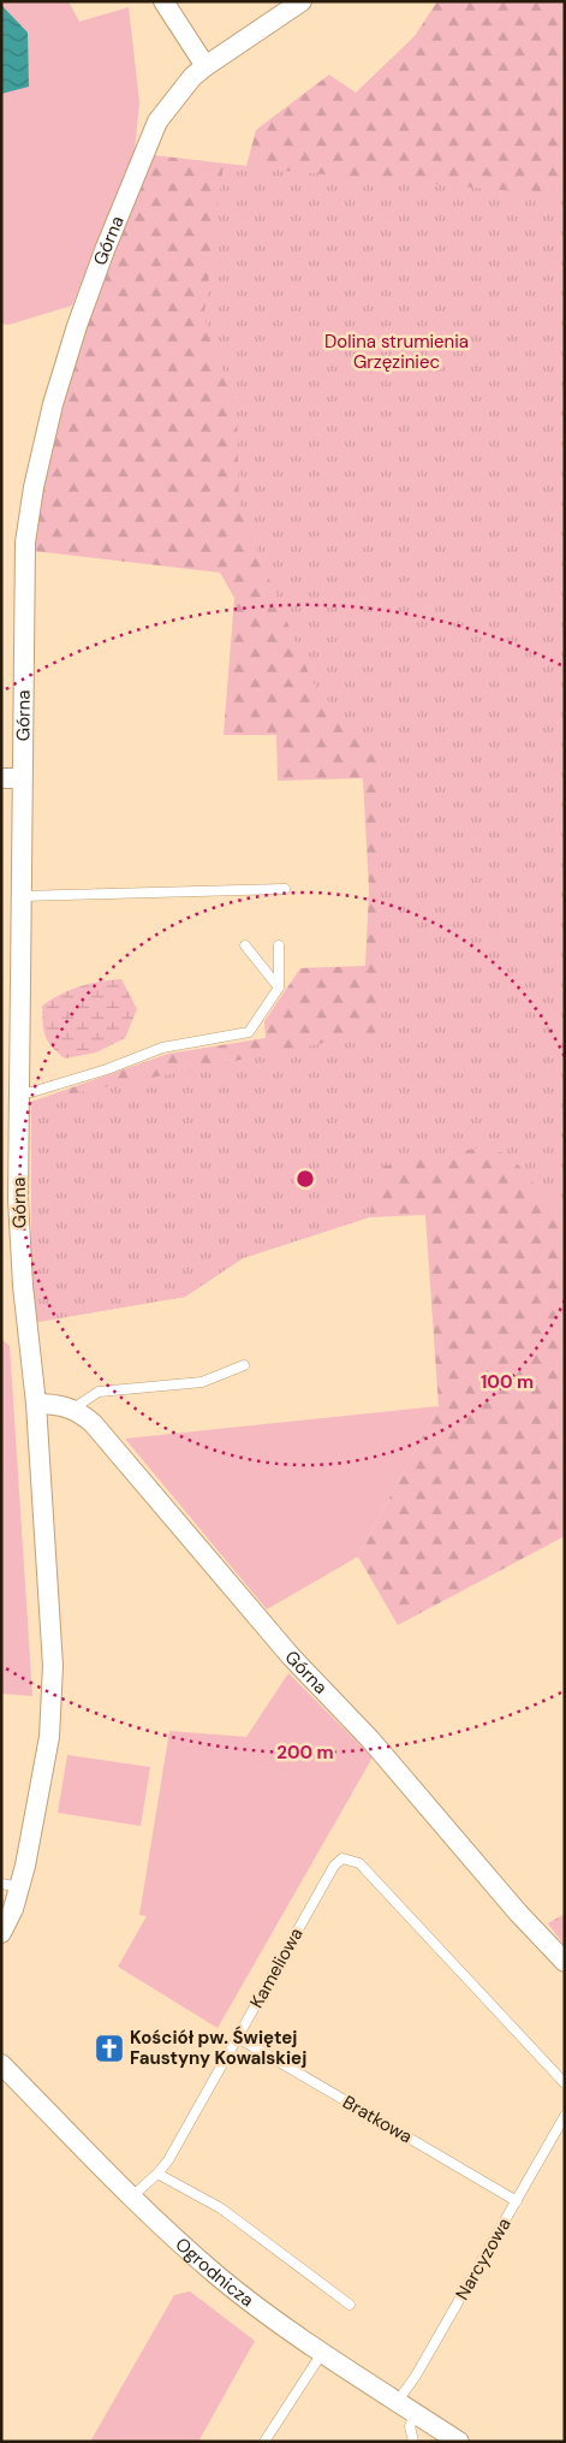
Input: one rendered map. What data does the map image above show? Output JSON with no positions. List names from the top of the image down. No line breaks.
{"streets":{"street":["Górna","Ogrodnicza"],"lane":["Kameliowa","Bratkowa","Narcyzowa"]},"crossings":[["Kameliowa","Bratkowa"],["Kameliowa","Ogrodnicza"],["Bratkowa","Narcyzowa"],["Narcyzowa","Ogrodnicza"]],"parks":["Dolina strumienia Grzęziniec"],"places":{"church":["Kościół pw. Świętej Faustyny Kowalskiej"]},"rings":["100 m","200 m"]}
